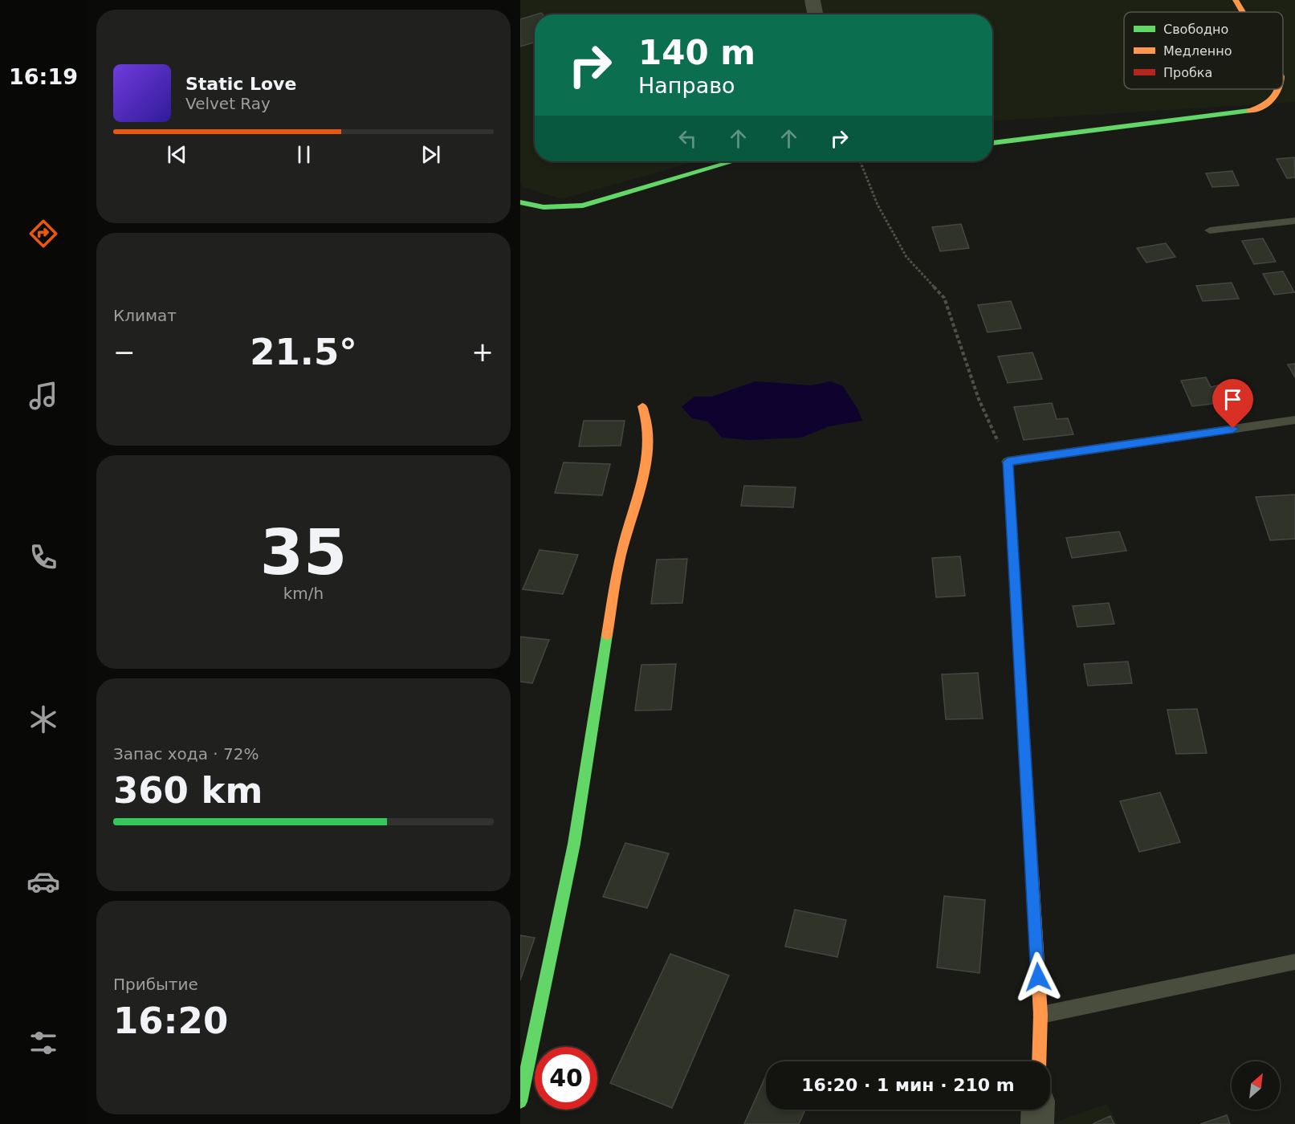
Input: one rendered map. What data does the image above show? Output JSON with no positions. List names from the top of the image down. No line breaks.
{"legend":["Свободно","Медленно","Пробка"],"north":"top right","page":{"tabs":"16:19","turn":["140 m","Направо"],"song":["Static Love","Velvet Ray"],"tile":["Климат",["35","km/h"],["Запас хода · 72%","360 km"],["Прибытие","16:20"]],"heat":["−","21.5°","+"],"limit":"40","trip":"16:20 · 1 мин · 210 m"}}
